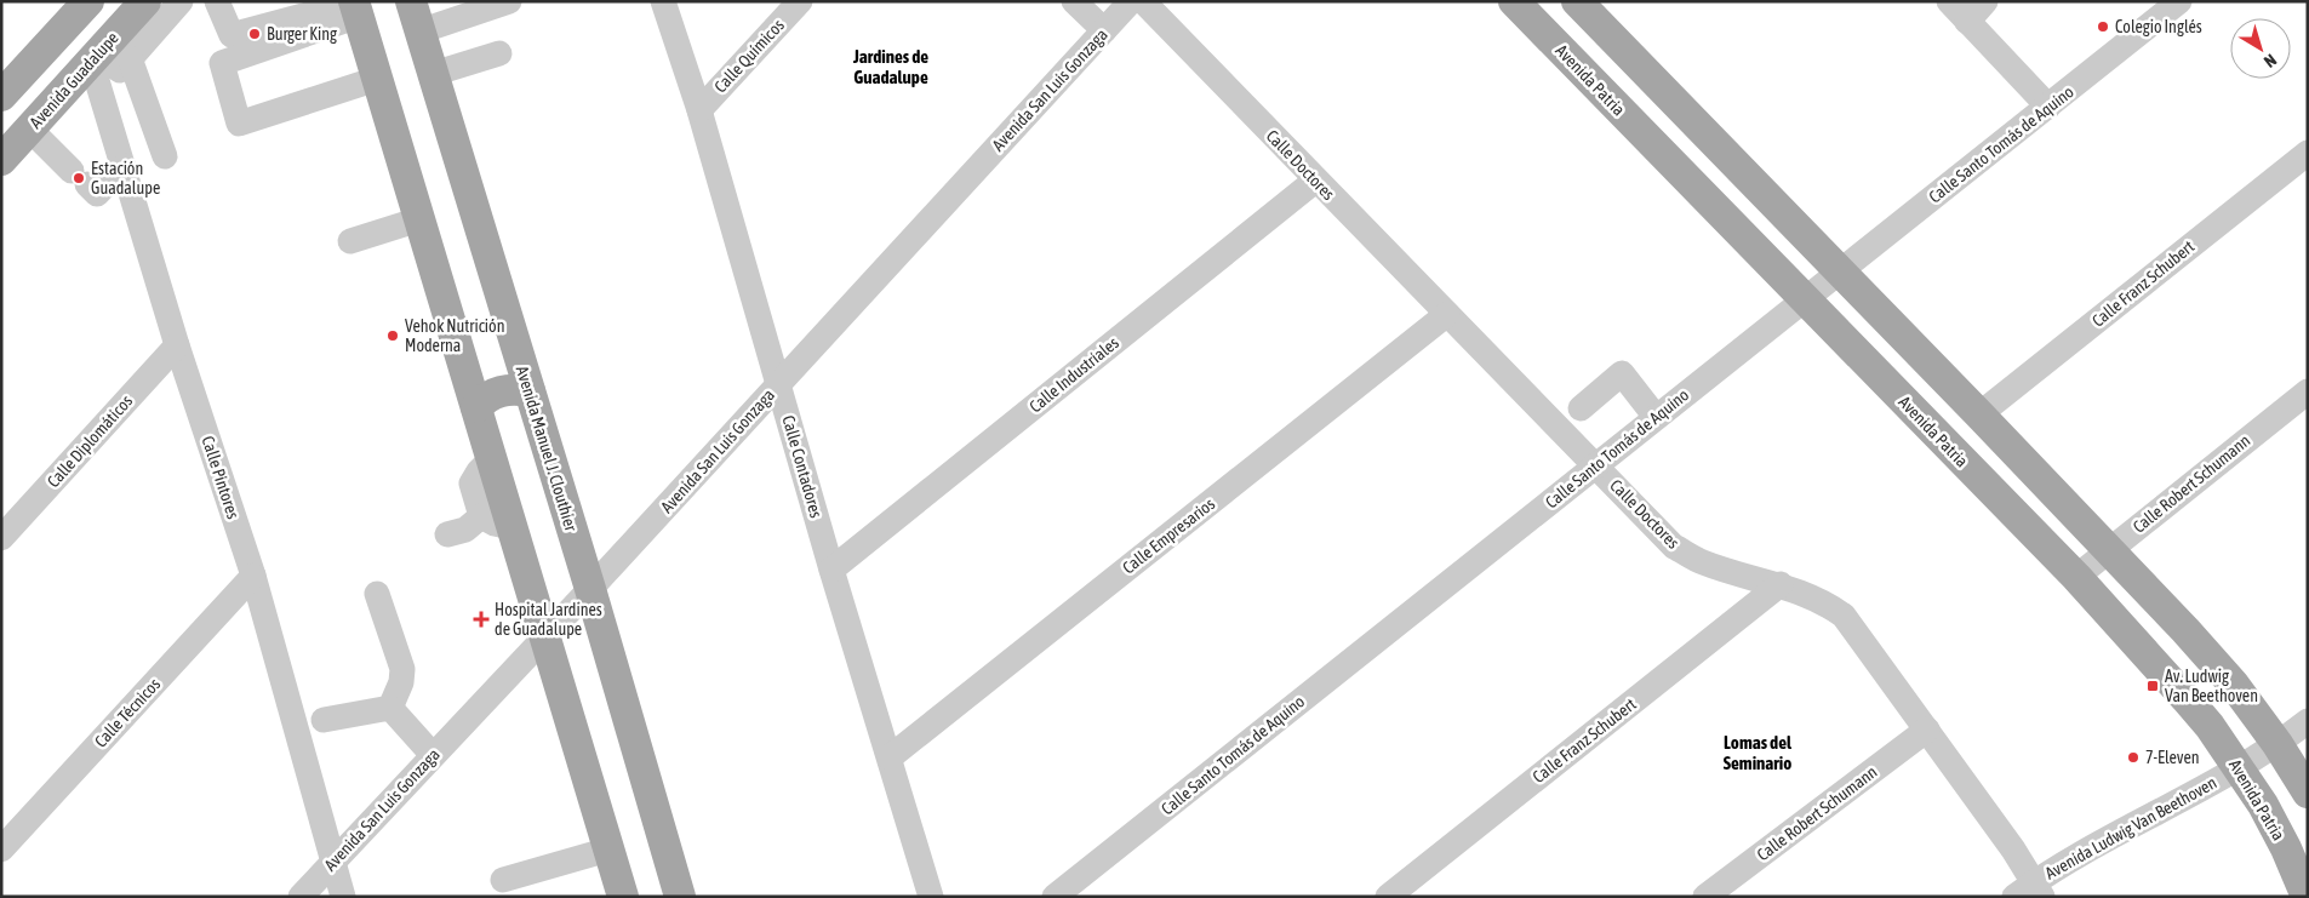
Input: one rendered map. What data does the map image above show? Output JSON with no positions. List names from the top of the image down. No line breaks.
{"streets":{"main road":["Avenida Guadalupe","Avenida Patria","Avenida Manuel J. Clouthier"],"street":["Calle Químicos","Avenida San Luis Gonzaga","Calle Santo Tomás de Aquino","Calle Doctores","Calle Franz Schubert","Calle Industriales","Calle Diplomáticos","Calle Contadores","Calle Pintores","Calle Robert Schumann","Calle Empresarios","Calle Técnicos","Avenida Ludwig Van Beethoven"]},"crossings":[["Calle Químicos","Calle Contadores"],["Avenida Guadalupe","Calle Pintores"],["Avenida Patria","Calle Santo Tomás de Aquino"],["Avenida Patria","Calle Robert Schumann"],["Avenida Patria","Avenida Ludwig Van Beethoven"],["Avenida San Luis Gonzaga","Avenida Manuel J. Clouthier"],["Avenida San Luis Gonzaga","Calle Contadores"],["Avenida San Luis Gonzaga","Calle Pintores"],["Calle Santo Tomás de Aquino","Calle Doctores"],["Calle Doctores","Calle Franz Schubert"],["Calle Doctores","Calle Industriales"],["Calle Doctores","Calle Robert Schumann"],["Calle Doctores","Calle Empresarios"],["Calle Doctores","Avenida Ludwig Van Beethoven"],["Calle Industriales","Calle Contadores"],["Calle Diplomáticos","Calle Pintores"],["Calle Contadores","Calle Empresarios"],["Calle Pintores","Calle Técnicos"]],"districts":["Jardines de Guadalupe","Lomas del Seminario"],"places":{"other":["Colegio Inglés","Burger King","Estación Guadalupe","Vehok Nutrición Moderna","7-Eleven"],"health":["Hospital Jardines de Guadalupe"],"transit":["Av. Ludwig Van Beethoven"]},"north":"bottom right"}
